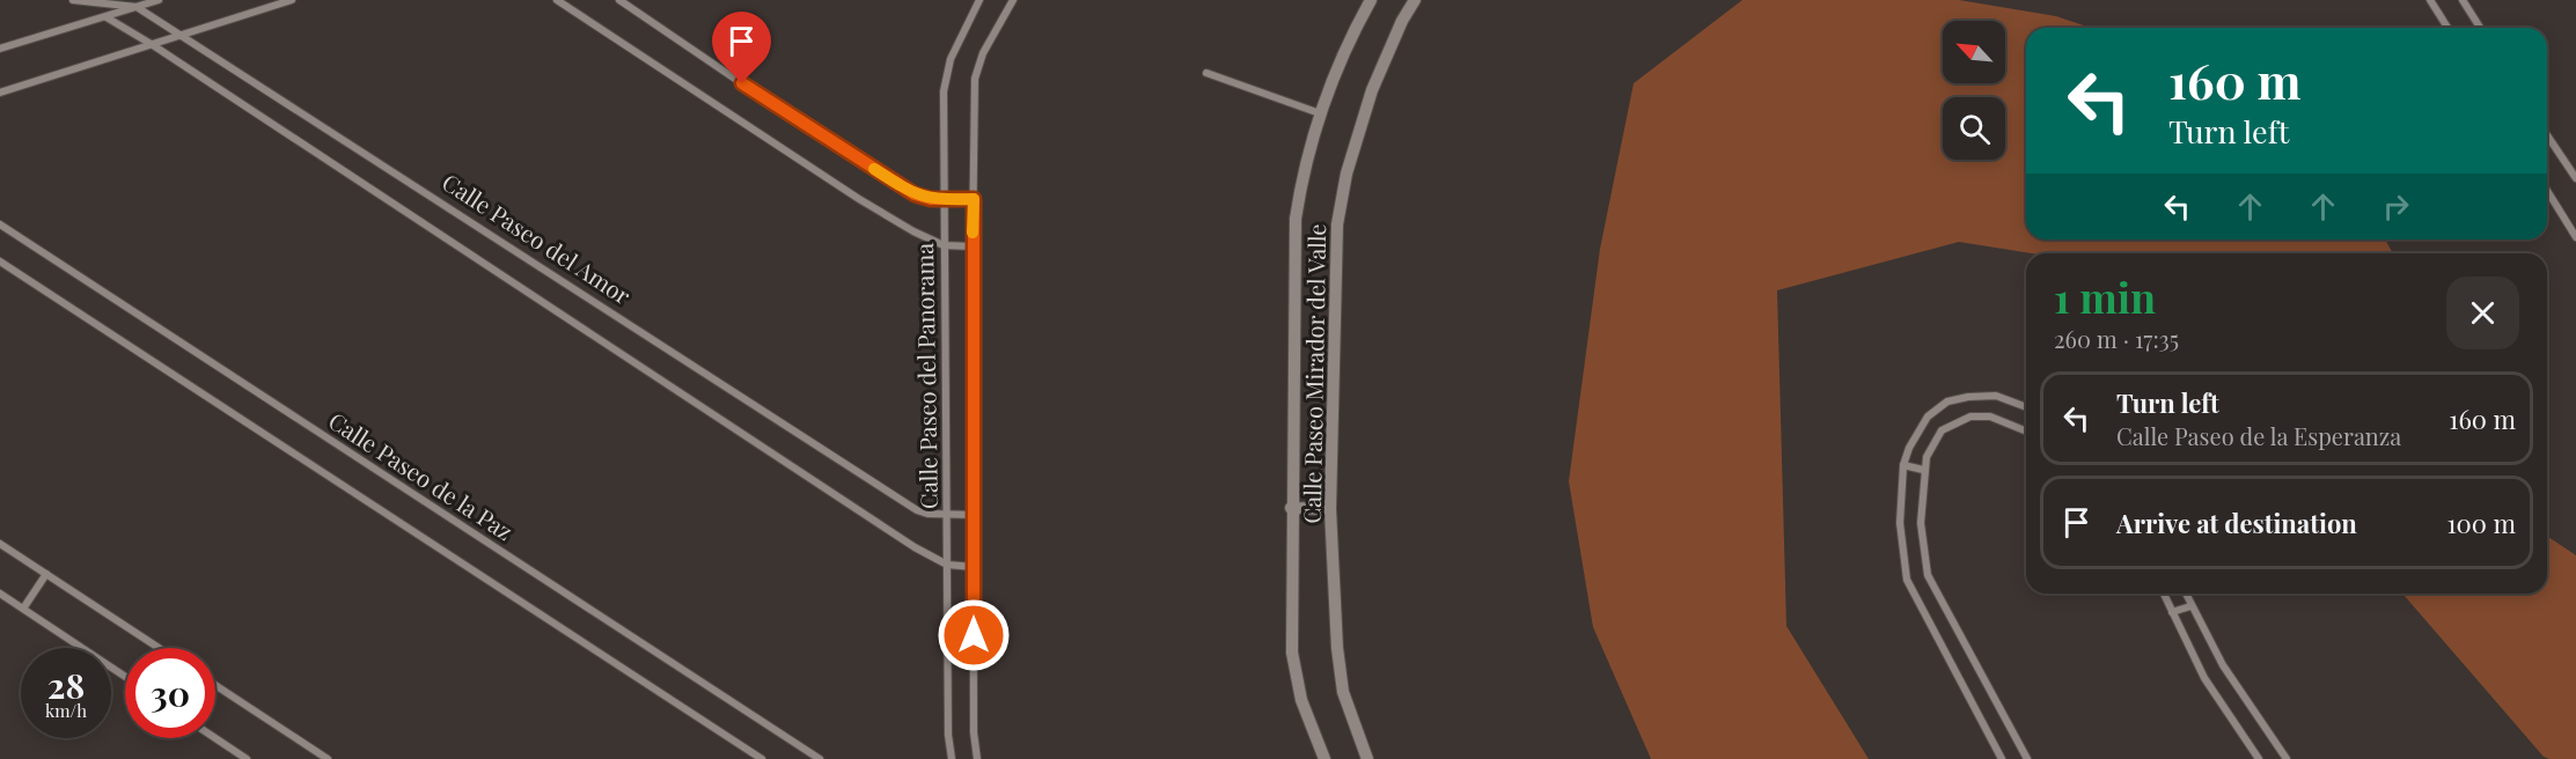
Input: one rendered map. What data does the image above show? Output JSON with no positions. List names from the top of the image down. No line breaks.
{"streets":{"street":["Calle Paseo del Amor","Calle Paseo Mirador del Valle","Calle Paseo del Panorama","Calle Paseo de la Paz"]},"crossings":[["Calle Paseo del Amor","Calle Paseo del Panorama"]],"north":"top left","page":{"turn":["160 m","Turn left"],"heading":["1 min","260 m · 17:35"],"list":[{"name":"Turn left","note":"Calle Paseo de la Esperanza","value":"160 m"},{"name":"Arrive at destination","value":"100 m"}],"speed":"28 km/h","limit":"30"}}
